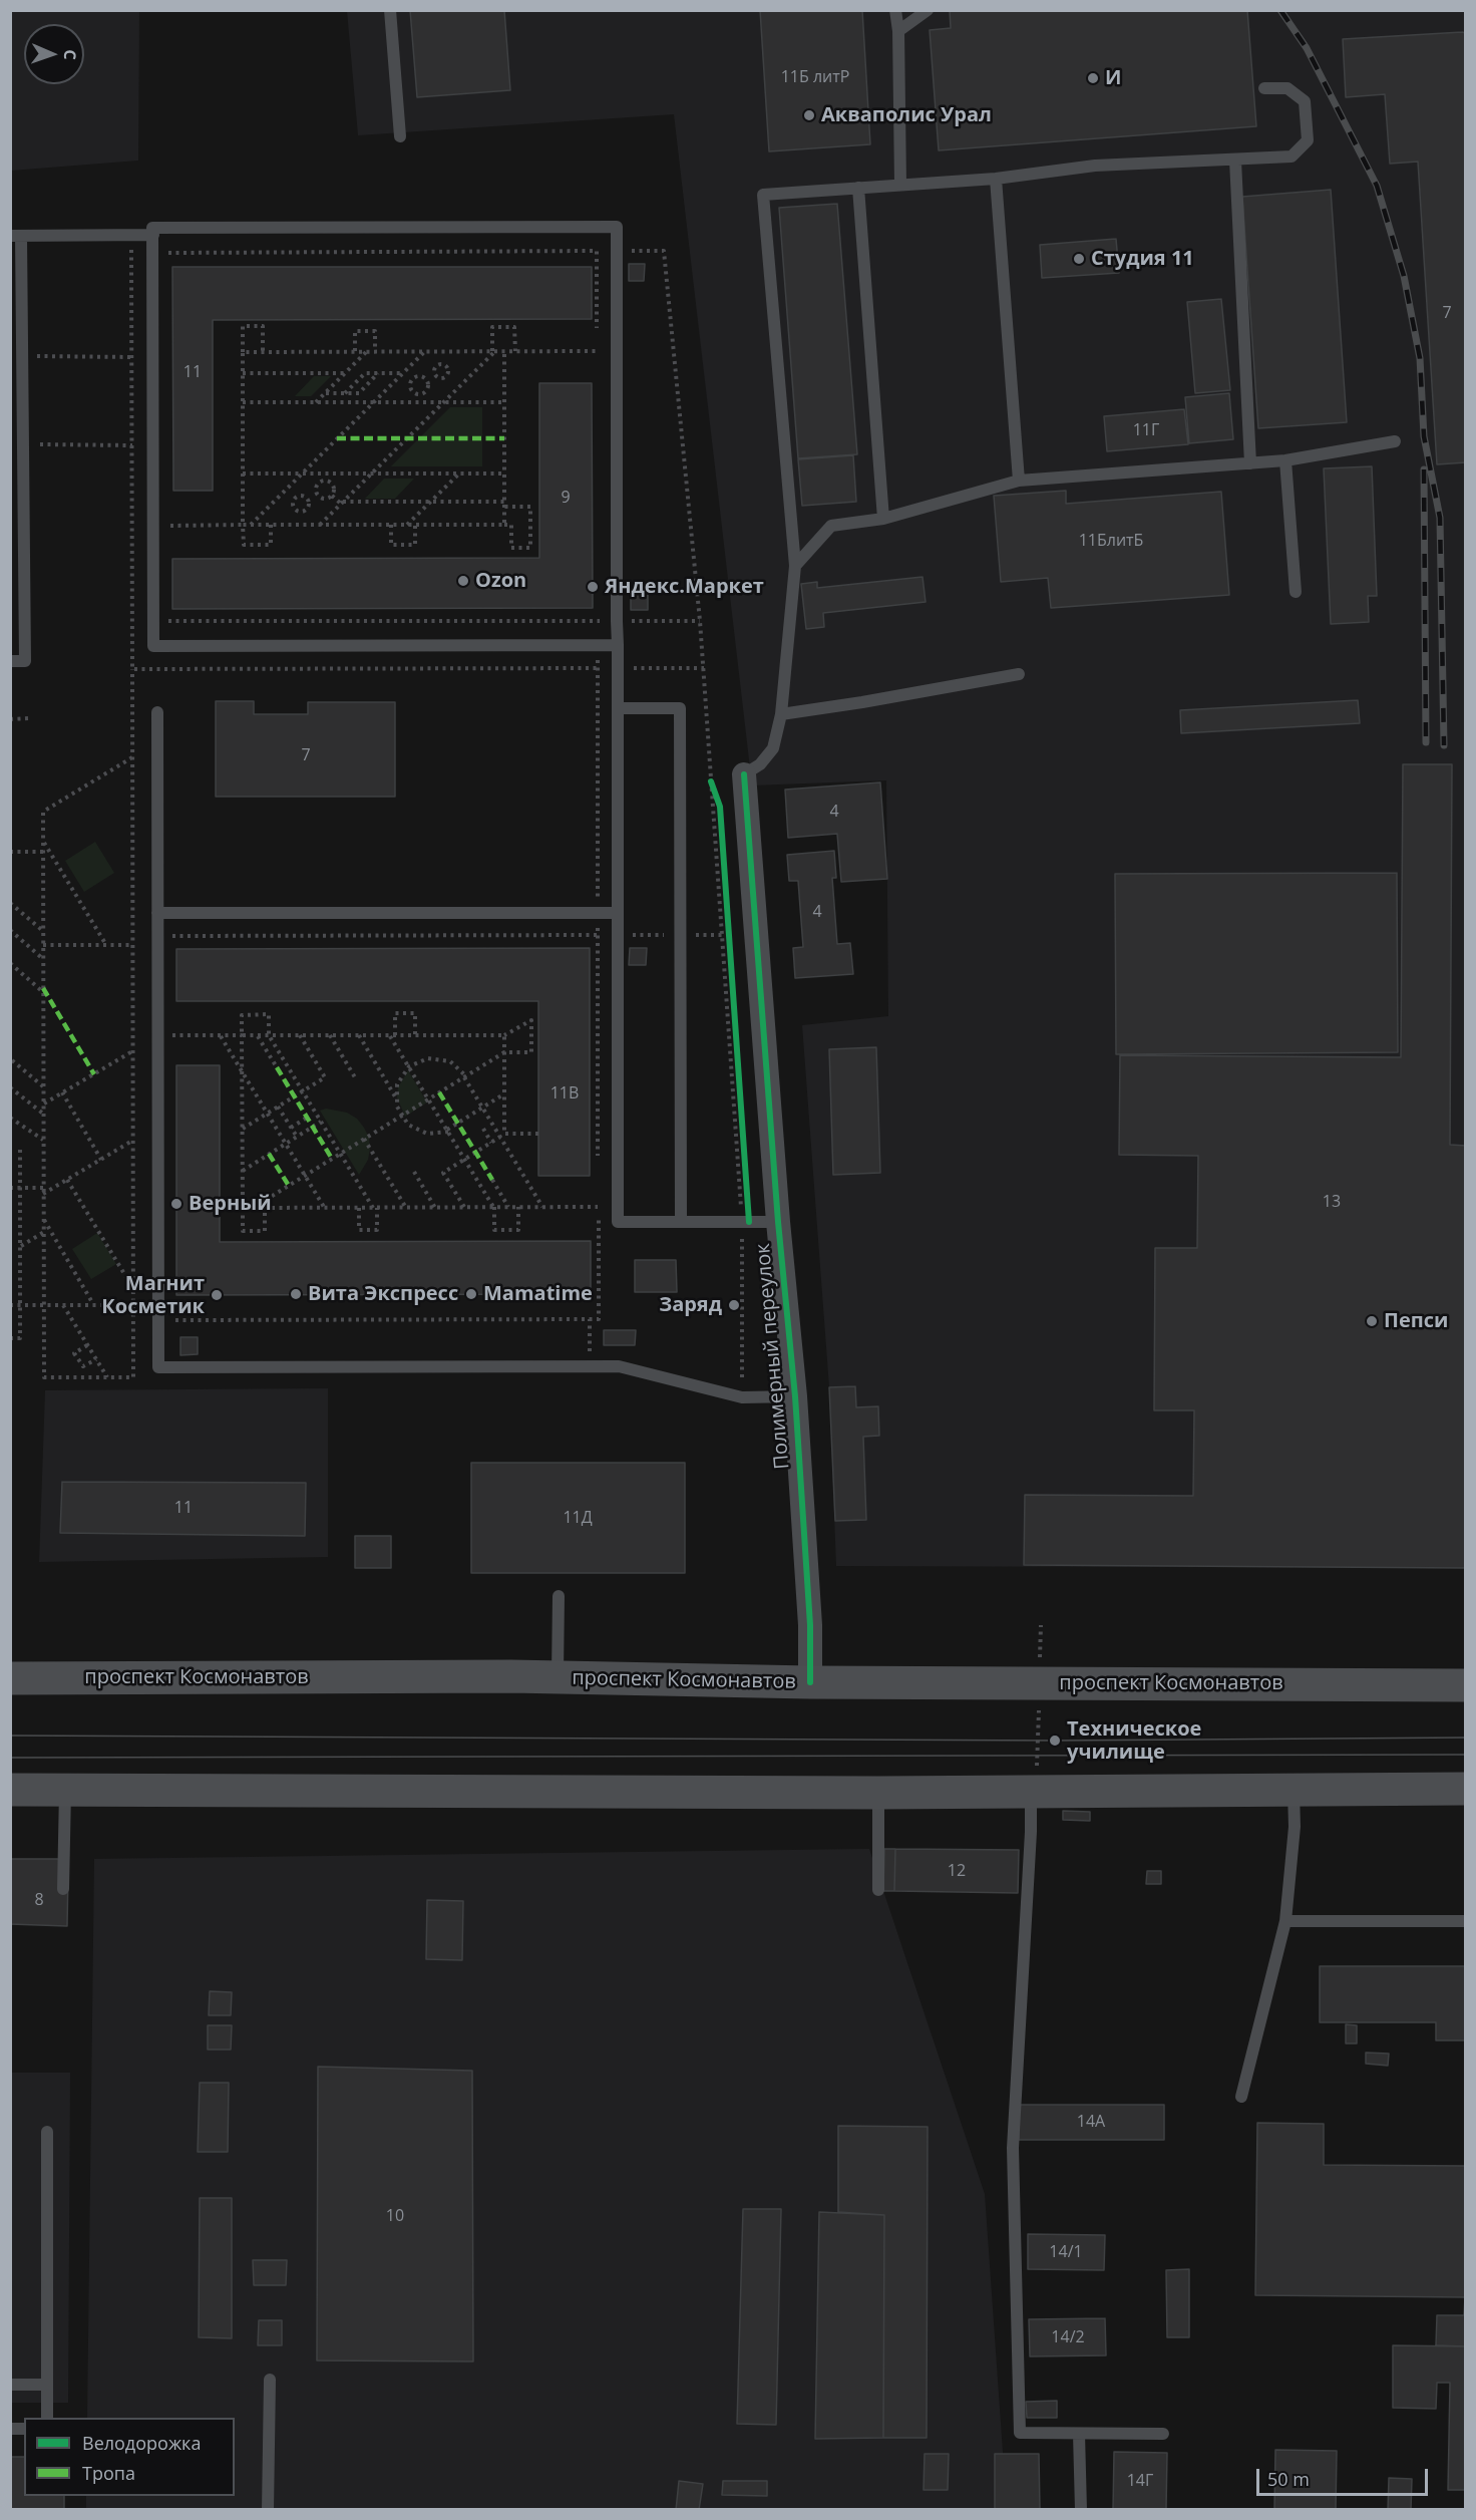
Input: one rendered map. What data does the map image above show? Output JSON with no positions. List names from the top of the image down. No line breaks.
{"streets":{"main road":["проспект Космонавтов"],"street":["Полимерный переулок"]},"crossings":[["Полимерный переулок","проспект Космонавтов"]],"places":["И","Акваполис Урал","Студия 11","Ozon","Яндекс.Маркет","Верный","Вита Экспресс","Mamatime","Магнит Косметик","Заряд","Пепси","Техническое училище"],"house_numbers":["11Б литР","7","11","11Г","9","11БлитБ","7","4","4","11В","13","11","11Д","12","8","14А","10","14/1","14/2","14Г"],"legend":["Велодорожка","Тропа"],"scale_bar":"50 m","north":"right"}
